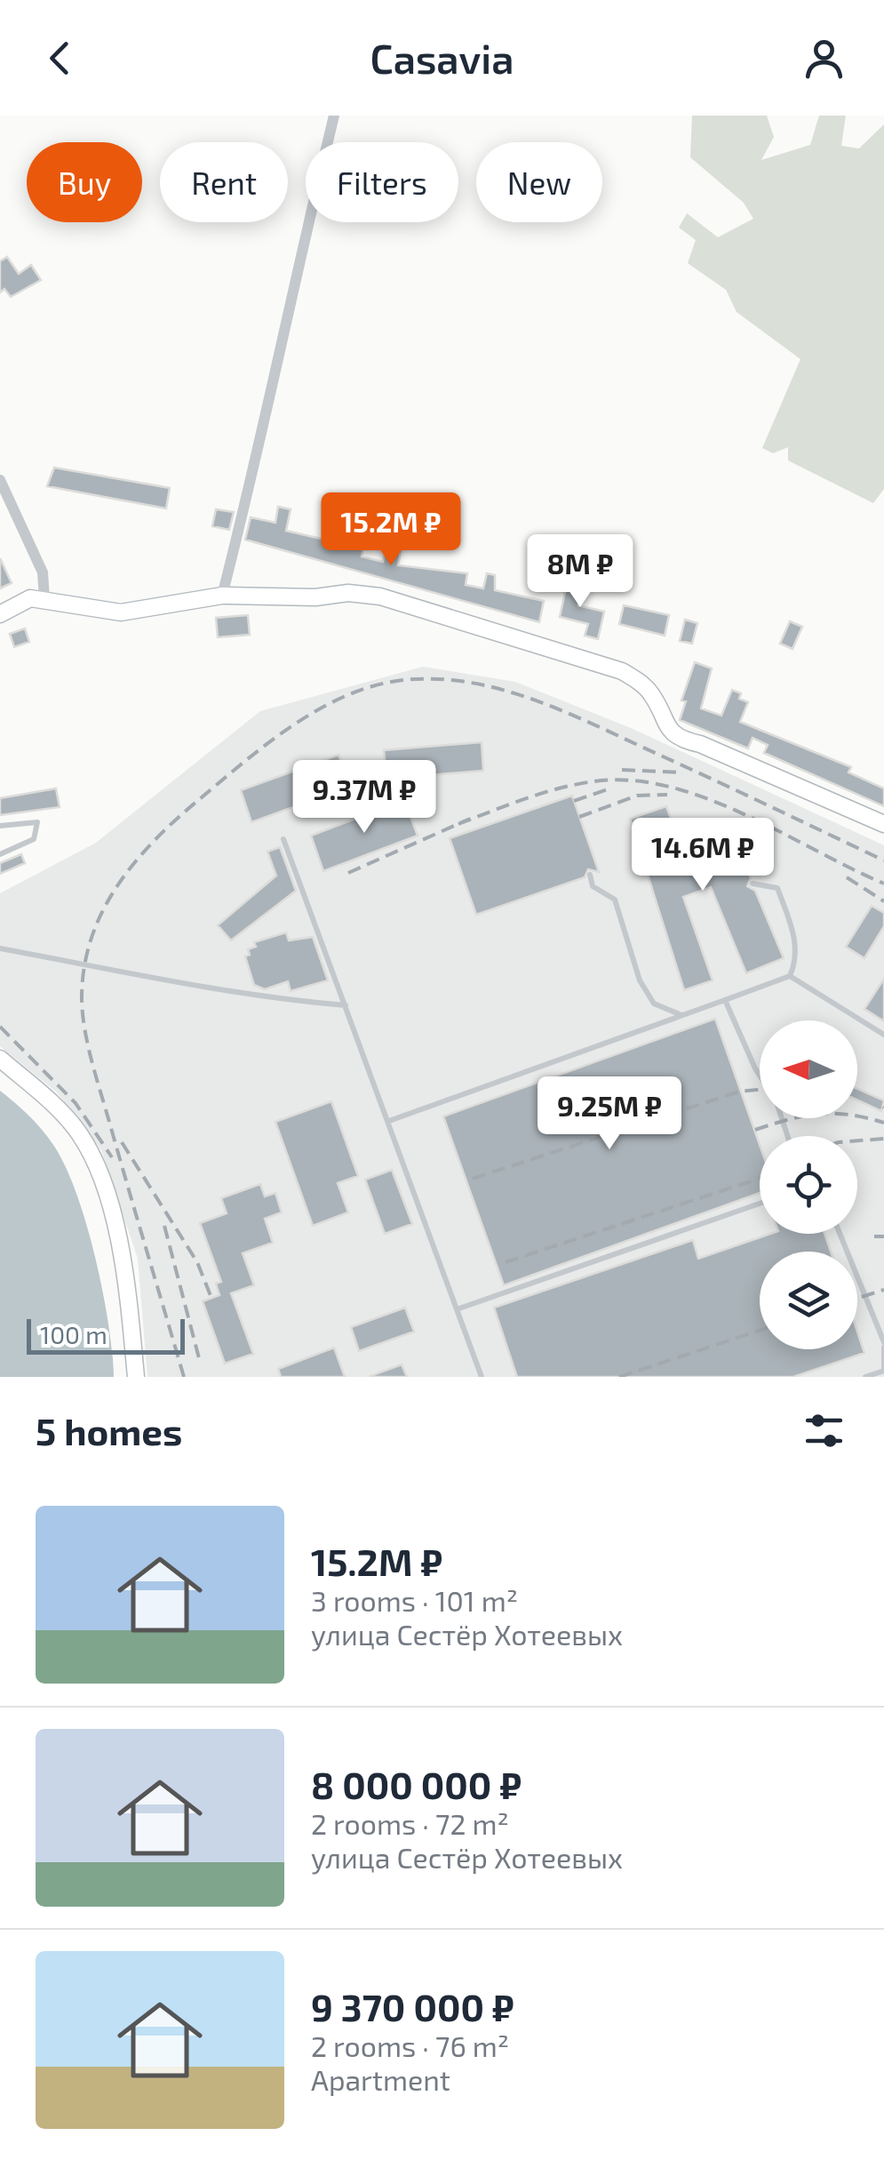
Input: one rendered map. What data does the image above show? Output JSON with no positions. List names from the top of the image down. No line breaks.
{"scale_bar":"100 m","north":"left","page":{"header":"Casavia","chip":["Buy","Rent","Filters","New"],"price":["15.2M ₽","8M ₽","9.37M ₽","14.6M ₽","9.25M ₽"],"scale":"100 m","heading":"5 homes","list":[{"name":"15.2M ₽","note":"3 rooms · 101 m² · улица Сестёр Хотеевых"},{"name":"8 000 000 ₽","note":"2 rooms · 72 m² · улица Сестёр Хотеевых"},{"name":"9 370 000 ₽","note":"2 rooms · 76 m² · Apartment"}]}}
